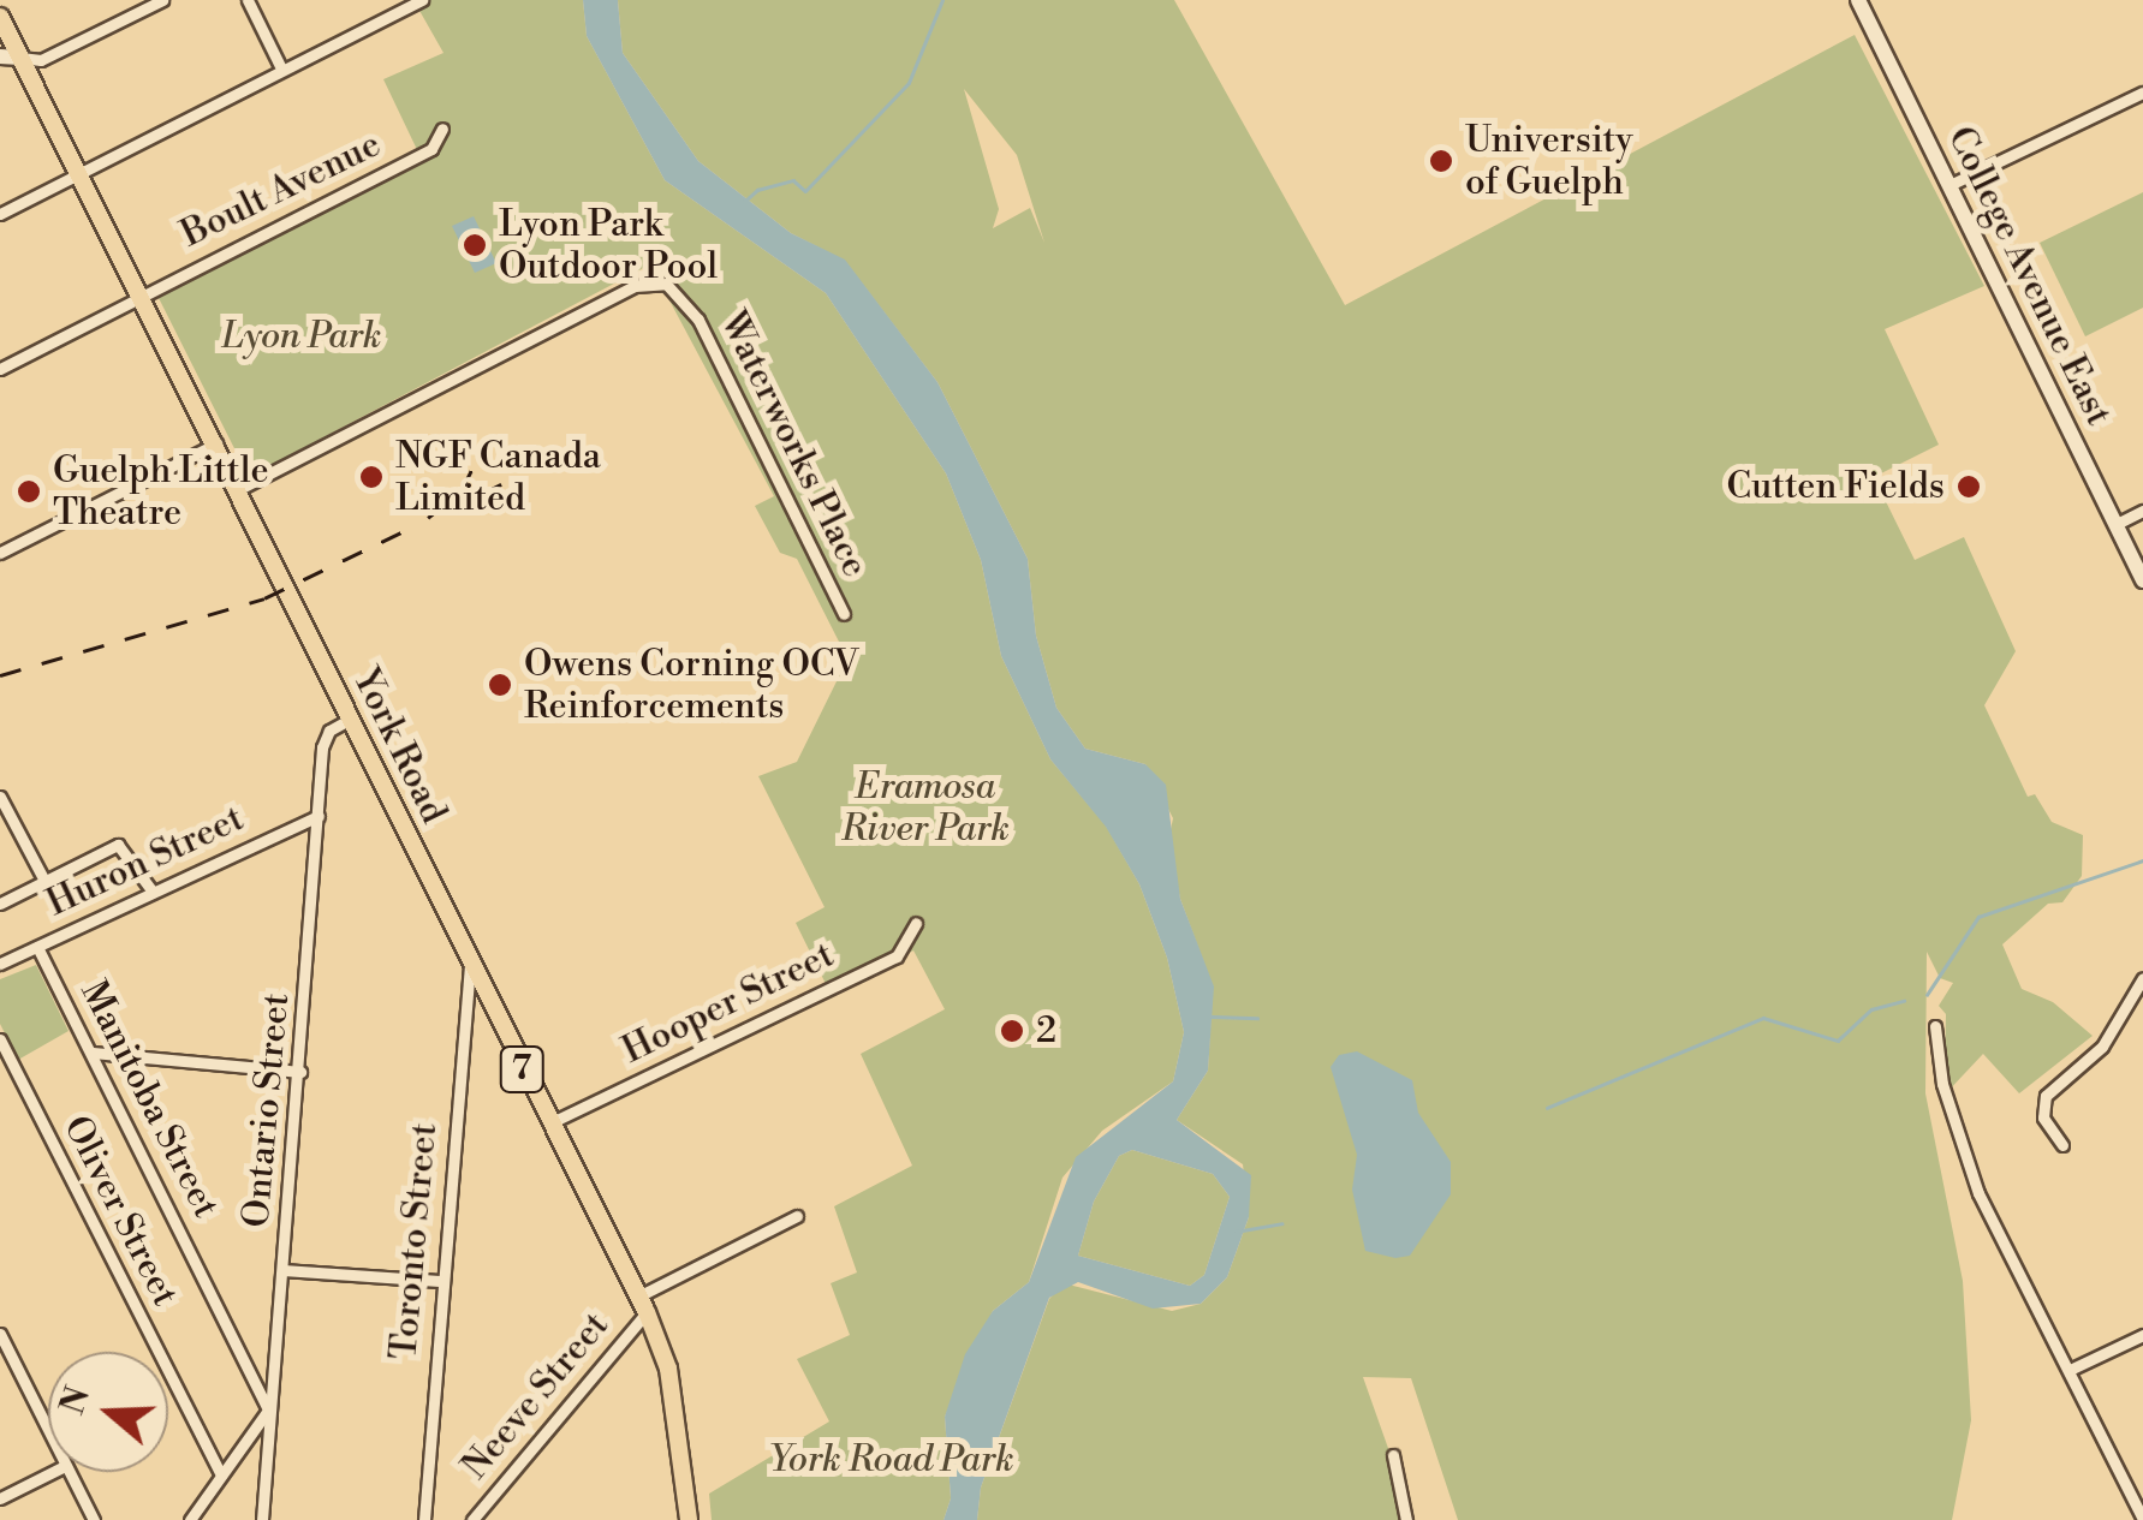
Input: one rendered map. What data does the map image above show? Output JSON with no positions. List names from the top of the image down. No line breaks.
{"streets":{"main road":["York Road","7"],"street":["Boult Avenue","College Avenue East","Waterworks Place","Huron Street","Hooper Street","Manitoba Street","Ontario Street","Oliver Street","Toronto Street","Neeve Street"]},"crossings":[["Boult Avenue","York Road"],["Waterworks Place","York Road"],["York Road","Hooper Street"],["York Road","Ontario Street"],["York Road","Toronto Street"],["York Road","Neeve Street"],["Huron Street","Manitoba Street"],["Huron Street","Ontario Street"],["Manitoba Street","Ontario Street"]],"parks":["Lyon Park","Eramosa River Park","York Road Park"],"places":["University of Guelph","Lyon Park Outdoor Pool","NGF Canada Limited","Cutten Fields","Guelph Little Theatre","Owens Corning OCV Reinforcements","2"],"north":"left"}
